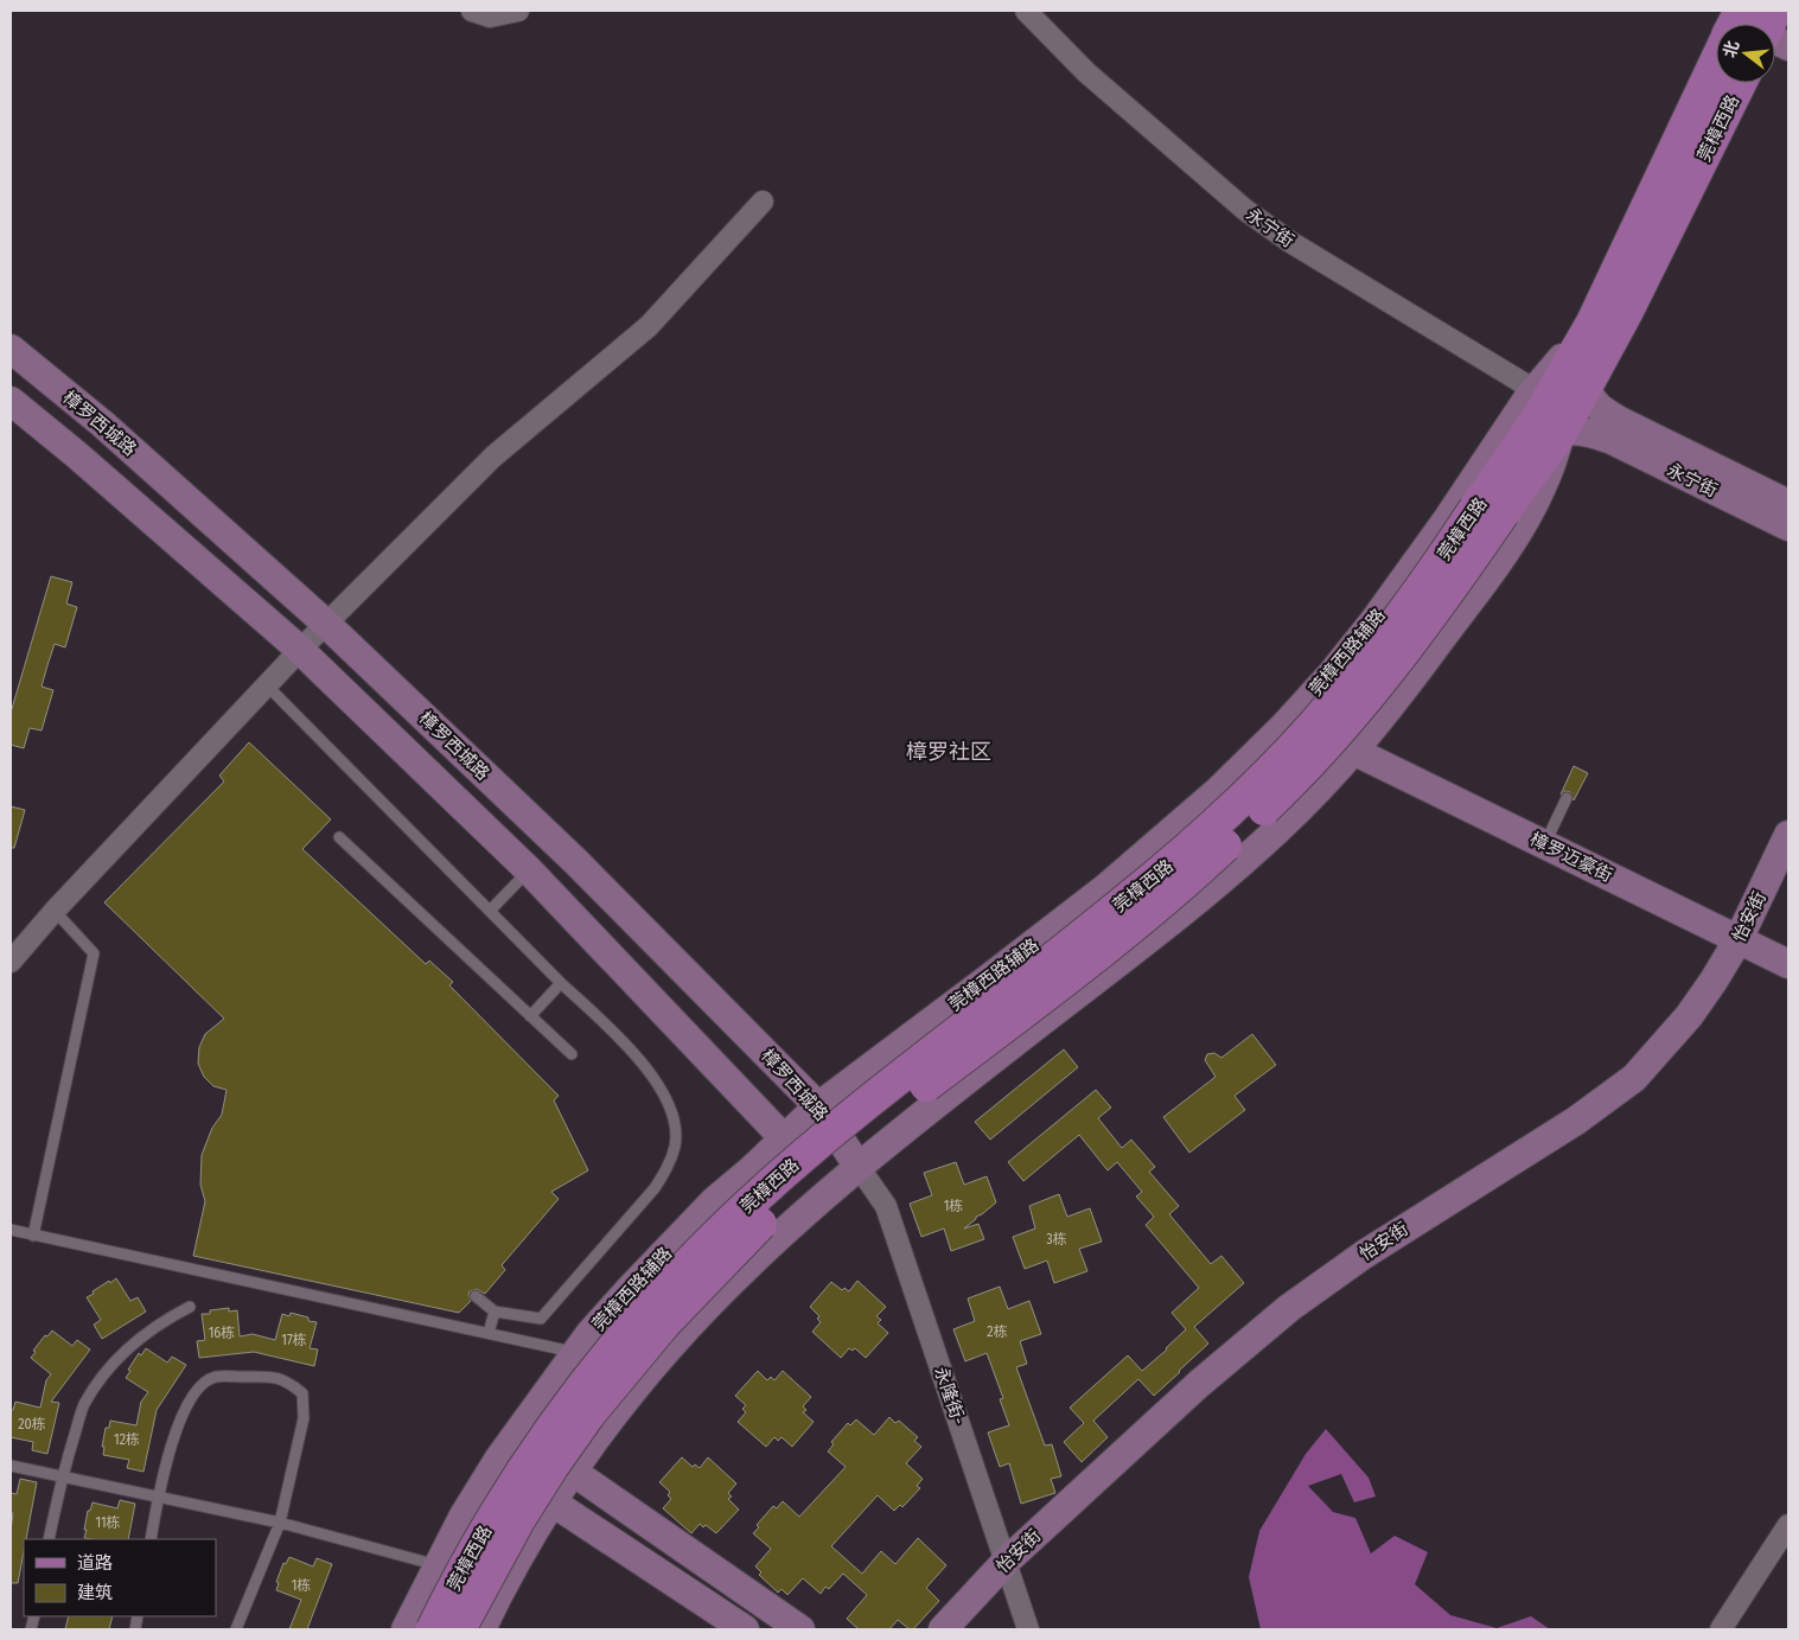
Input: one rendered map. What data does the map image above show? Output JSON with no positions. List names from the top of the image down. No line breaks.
{"streets":{"main road":["莞樟西路","永宁街","樟罗西城路","莞樟西路辅路","樟罗迈豪街","怡安街"],"street":["永隆街-"]},"crossings":[["莞樟西路","永宁街"],["莞樟西路","莞樟西路辅路"],["永宁街","莞樟西路辅路"],["樟罗西城路","莞樟西路辅路"],["樟罗西城路","永隆街-"],["樟罗迈豪街","怡安街"],["怡安街","永隆街-"]],"districts":["樟罗社区"],"house_numbers":["1栋","3栋","2栋","16栋","17栋","20栋","12栋","11栋","1栋"],"legend":["道路","建筑"],"north":"left"}
